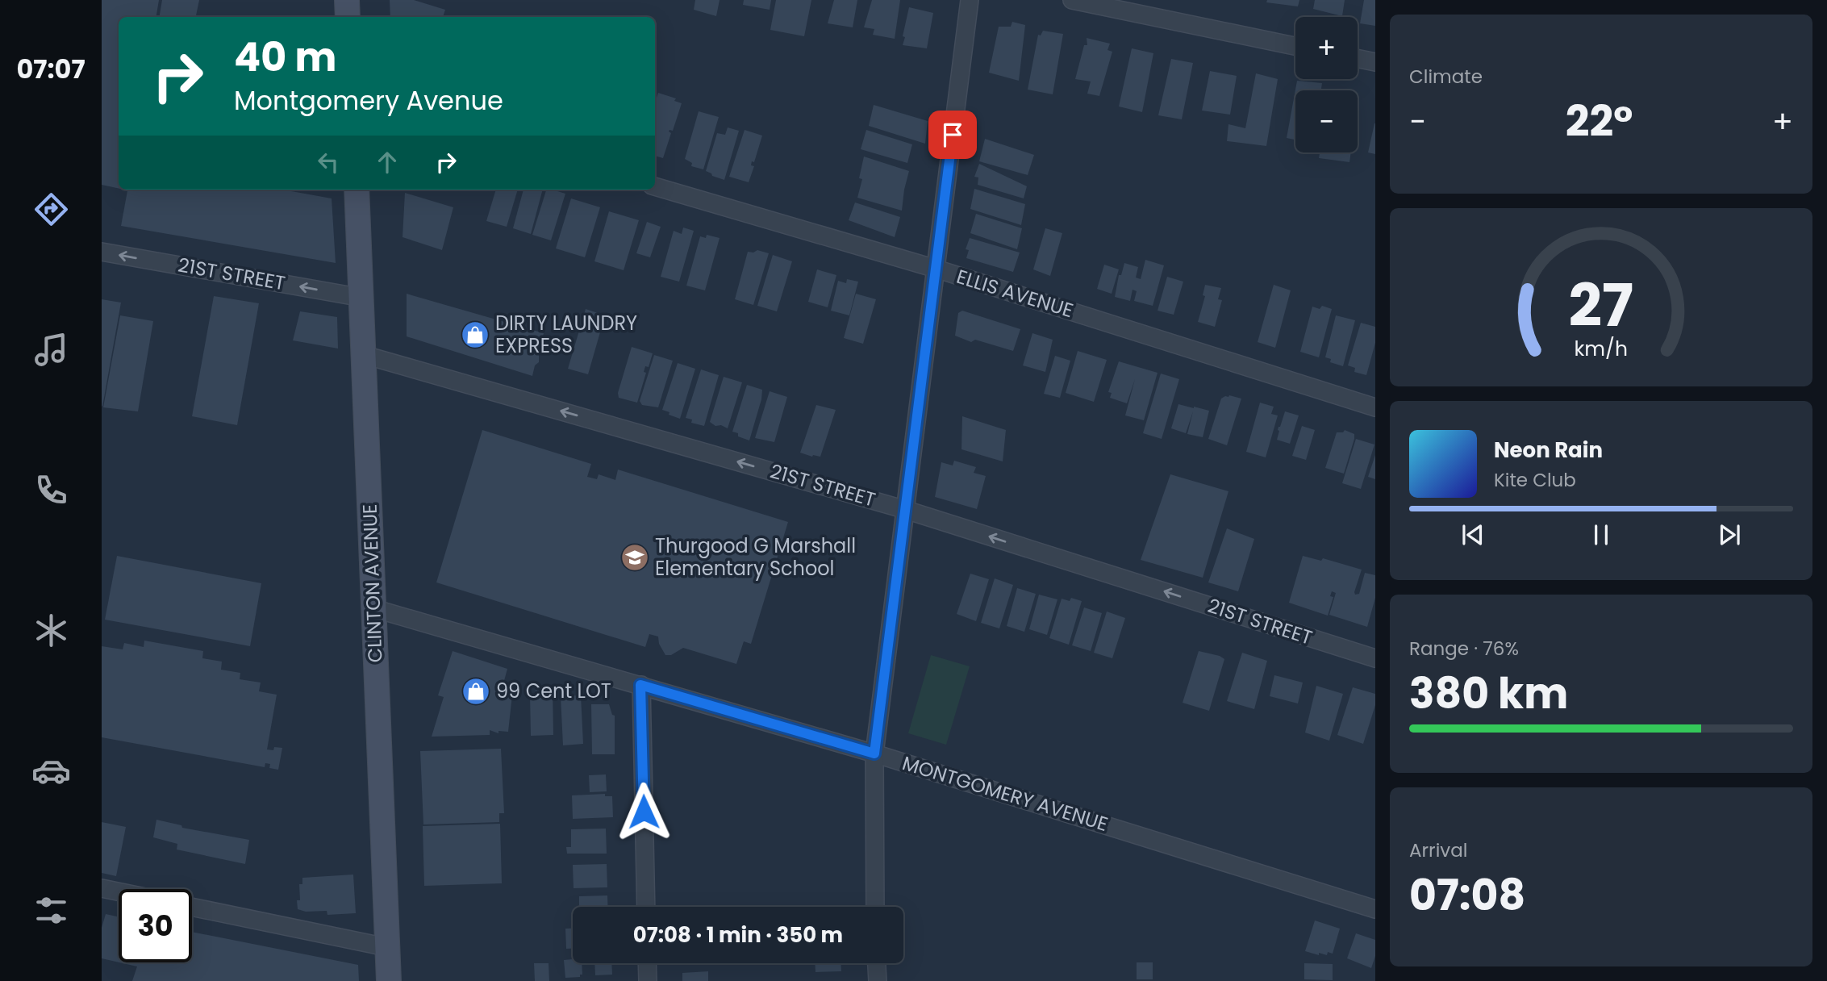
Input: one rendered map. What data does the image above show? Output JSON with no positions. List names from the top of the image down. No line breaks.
{"streets":{"main road":["CLINTON AVENUE"],"street":["21ST STREET","ELLIS AVENUE","MONTGOMERY AVENUE"]},"crossings":[["21ST STREET","CLINTON AVENUE"],["CLINTON AVENUE","MONTGOMERY AVENUE"]],"one_way":["21ST STREET"],"places":{"shop":["DIRTY LAUNDRY EXPRESS","99 Cent LOT"],"school or university":["Thurgood G Marshall Elementary School"]},"page":{"tabs":"07:07","tile":["Climate",["Range · 76%","380 km"],["Arrival","07:08"]],"map_buttons":["+","−"],"turn":["40 m","Montgomery Avenue"],"heat":["−","22°","+"],"song":["Neon Rain","Kite Club"],"limit":"30","trip":"07:08 · 1 min · 350 m","gauge":["27","km/h"]}}
